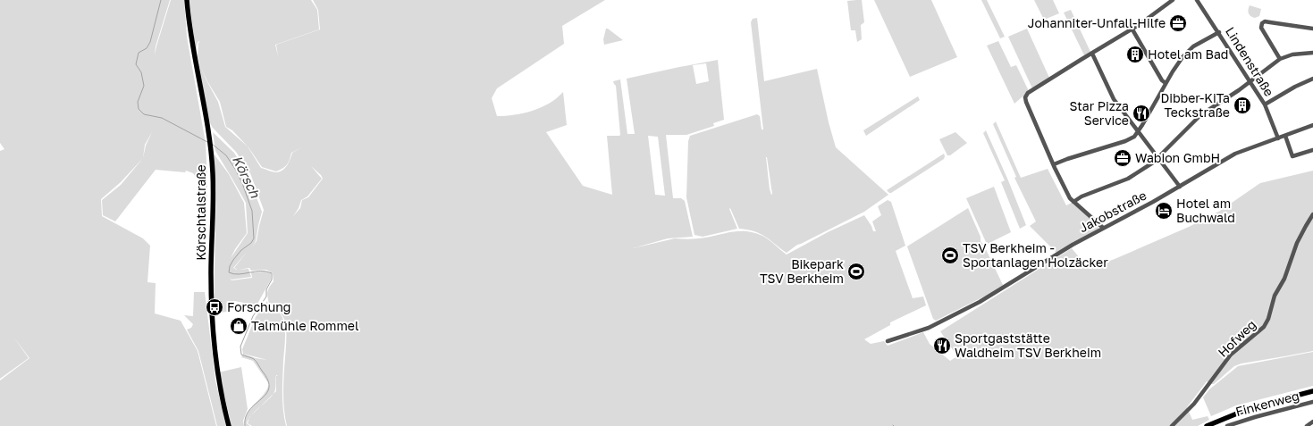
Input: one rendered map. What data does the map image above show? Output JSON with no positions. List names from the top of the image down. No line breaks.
{"streets":{"main road":["Körschtalstraße"],"street":["Lindenstraße","Jakobstraße","Hofweg","Finkenweg"]},"crossings":[["Lindenstraße","Jakobstraße"]],"water":["Körsch"],"places":{"office":["Johanniter-Unfall-Hilfe","Wabion GmbH"],"building":["Hotel am Bad","Dibber-KiTa Teckstraße"],"restaurant":["Star Pizza Service","Sportgaststätte Waldheim TSV Berkheim"],"hotel":["Hotel am Buchwald"],"sports":["TSV Berkheim - Sportanlagen Holzäcker","Bikepark TSV Berkheim"],"bus stop":["Forschung"],"shop":["Talmühle Rommel"]}}
